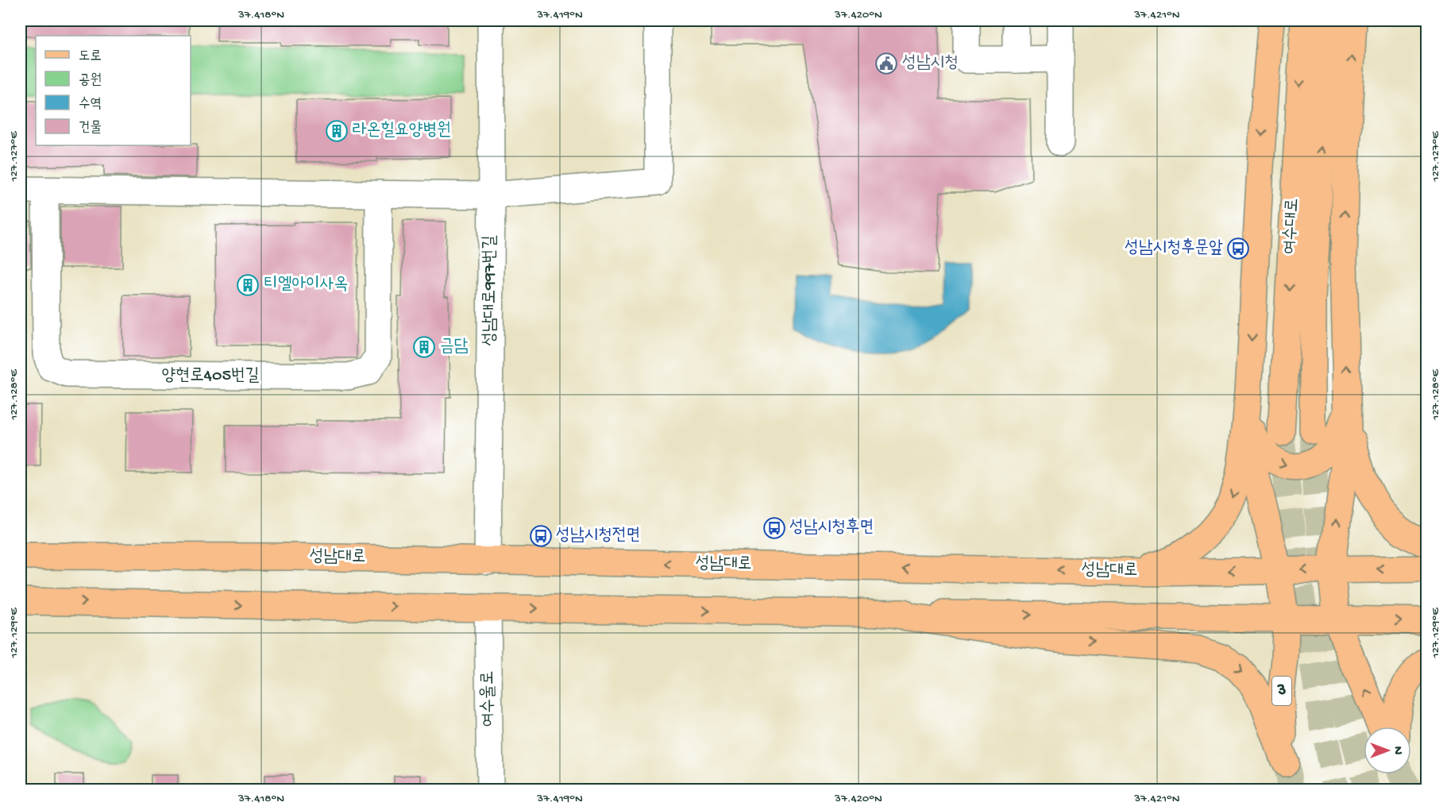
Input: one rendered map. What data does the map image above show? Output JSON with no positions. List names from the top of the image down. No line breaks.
{"streets":{"main road":["여수대로","성남대로","3"],"street":["성남대로997번길","양현로405번길","여수울로"]},"crossings":[["성남대로997번길","양현로405번길"],["성남대로997번길","성남대로"]],"places":{"public building":["성남시청"],"building":["라온힐요양병원","티엘아이사옥","금담"],"bus stop":["성남시청후문앞","성남시청후면","성남시청전면"]},"legend":["도로","공원","수역","건물"],"north":"right","coordinates":["37.418°N","37.419°N","37.420°N","37.421°N","127.127°E","127.128°E","127.129°E"]}
